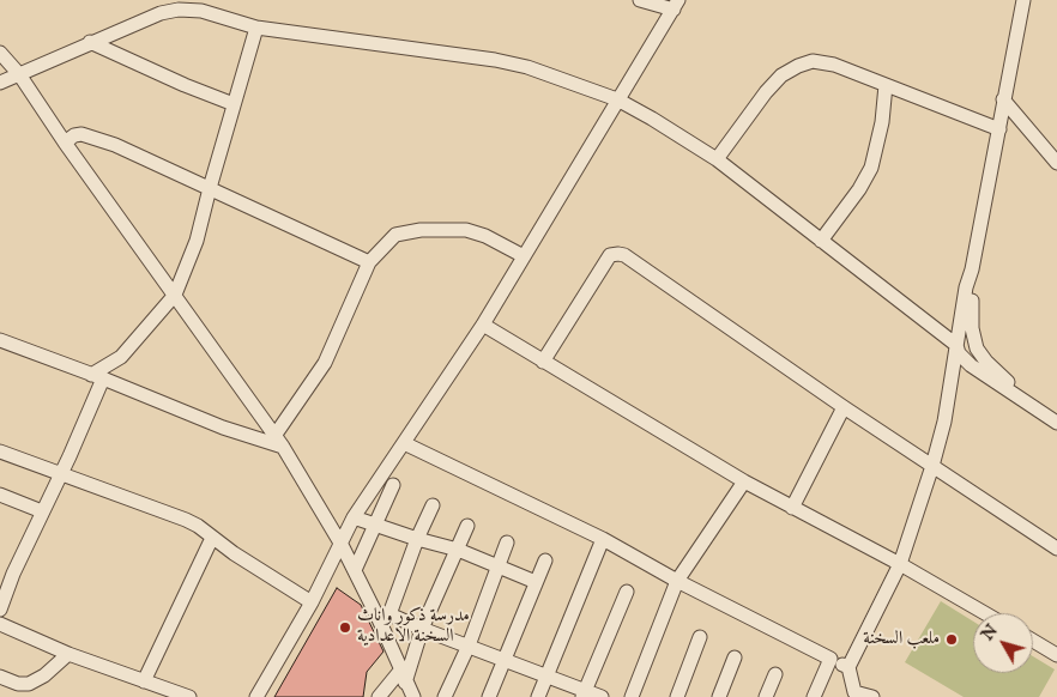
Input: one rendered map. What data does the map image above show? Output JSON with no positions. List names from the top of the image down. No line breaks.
{"places":["مدرسة ذكور واناث السخنة الاعدادية","ملعب السخنة"],"north":"top left"}
